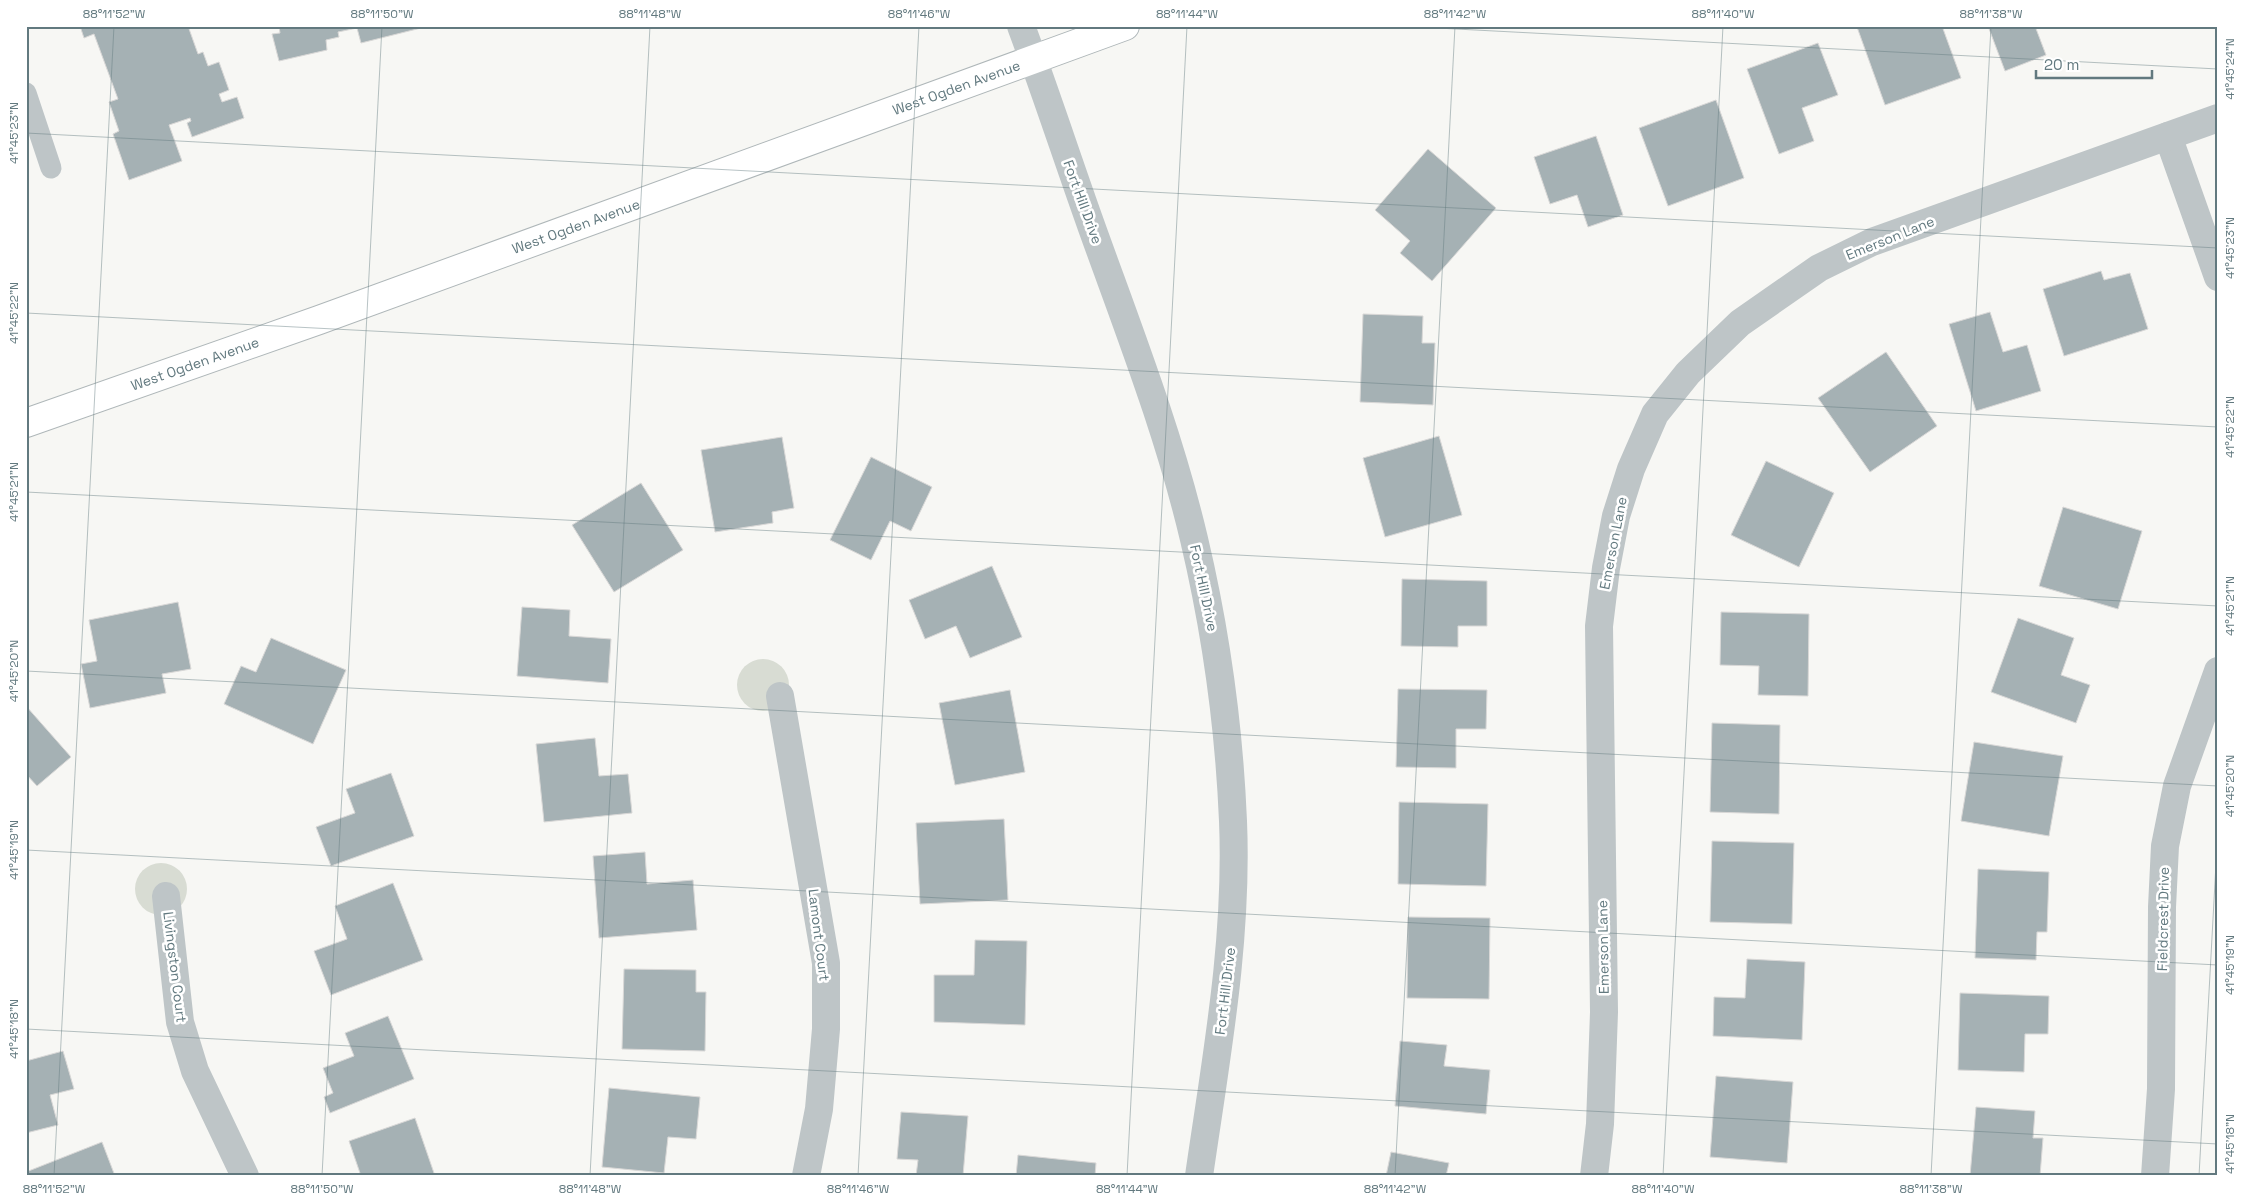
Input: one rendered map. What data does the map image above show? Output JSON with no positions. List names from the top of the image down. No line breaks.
{"streets":{"main road":["West Ogden Avenue"],"street":["Fort Hill Drive","Emerson Lane","Fieldcrest Drive","Lamont Court","Livingston Court"]},"crossings":[["West Ogden Avenue","Fort Hill Drive"]],"scale_bar":"20 m","coordinates":["88°11'52\"W","88°11'50\"W","88°11'48\"W","88°11'46\"W","88°11'44\"W","88°11'42\"W","88°11'40\"W","88°11'38\"W","41°45'24\"N","41°45'23\"N","41°45'22\"N","41°45'21\"N","41°45'20\"N","41°45'19\"N","41°45'18\"N"]}
